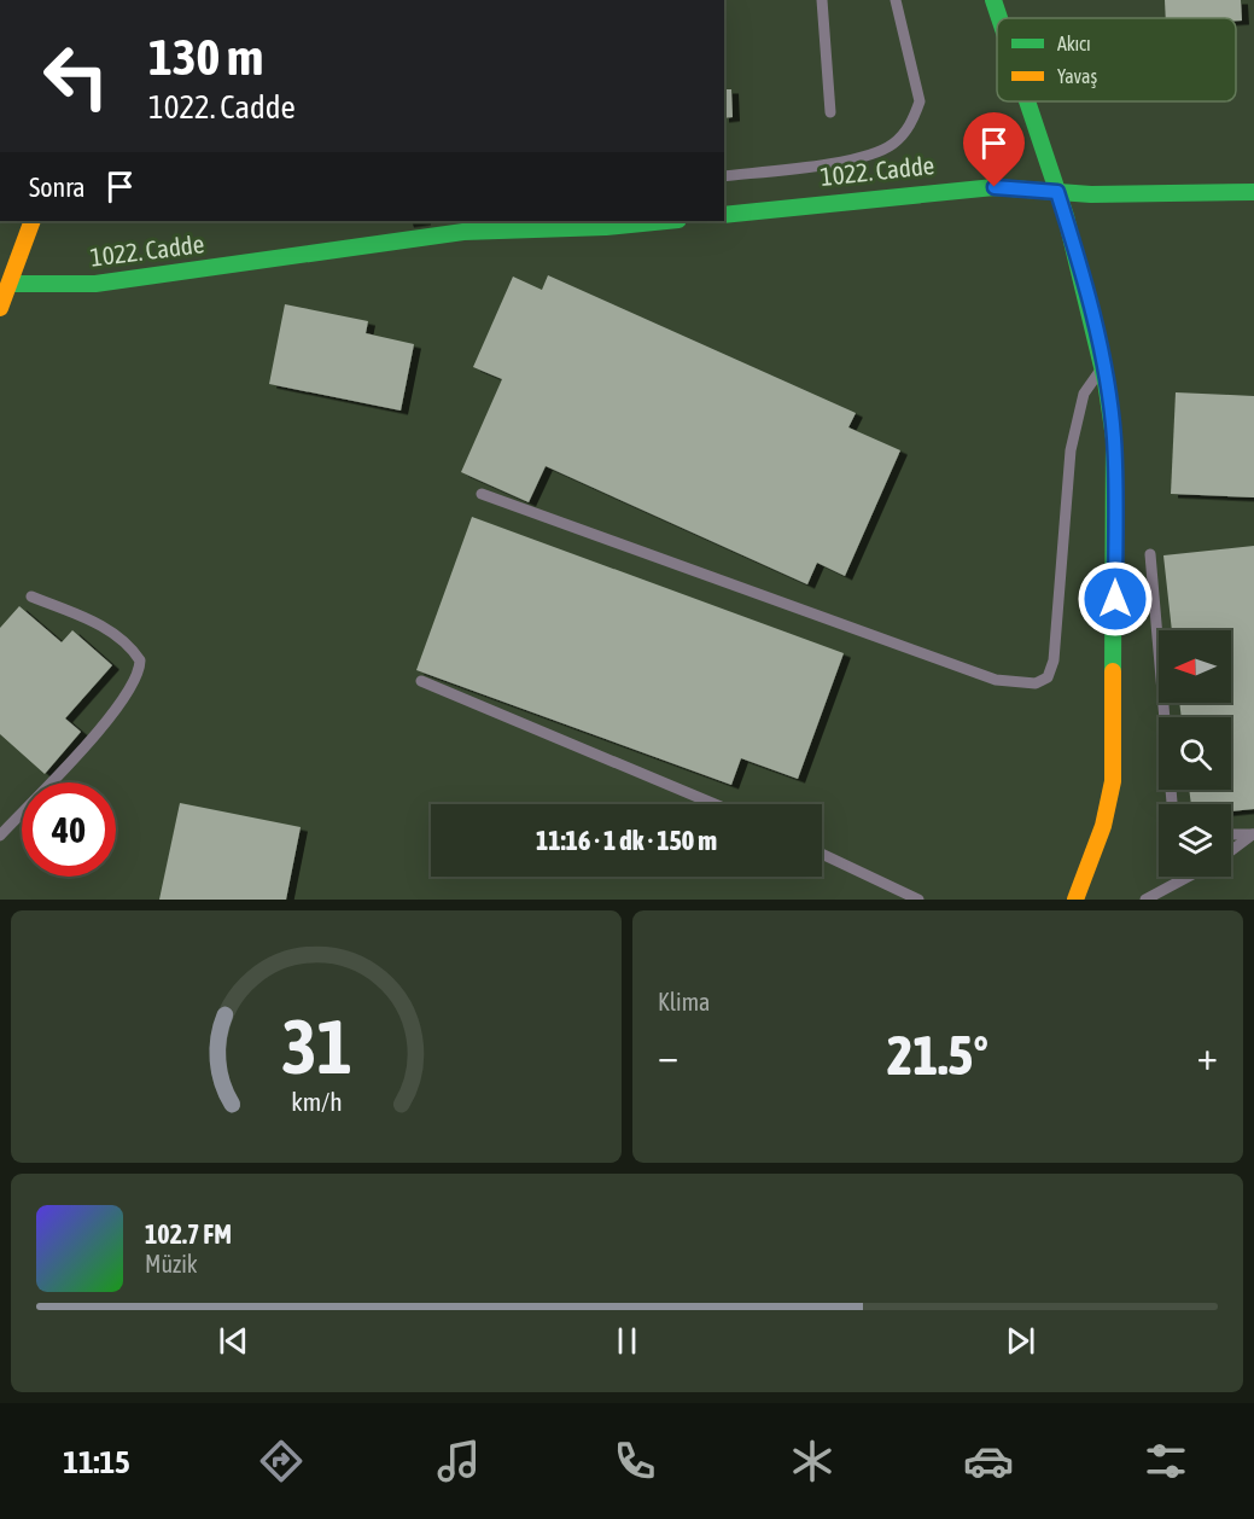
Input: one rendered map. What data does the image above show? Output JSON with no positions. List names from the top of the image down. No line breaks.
{"streets":{"street":["1022. Cadde"]},"legend":["Akıcı","Yavaş"],"north":"left","page":{"turn":["130 m","1022. Cadde"],"then":"Sonra","limit":"40","trip":"11:16 · 1 dk · 150 m","tile":"Klima","heat":["−","21.5°","+"],"song":["102.7 FM","Müzik"],"tabs":"11:15","gauge":["31","km/h"]}}
